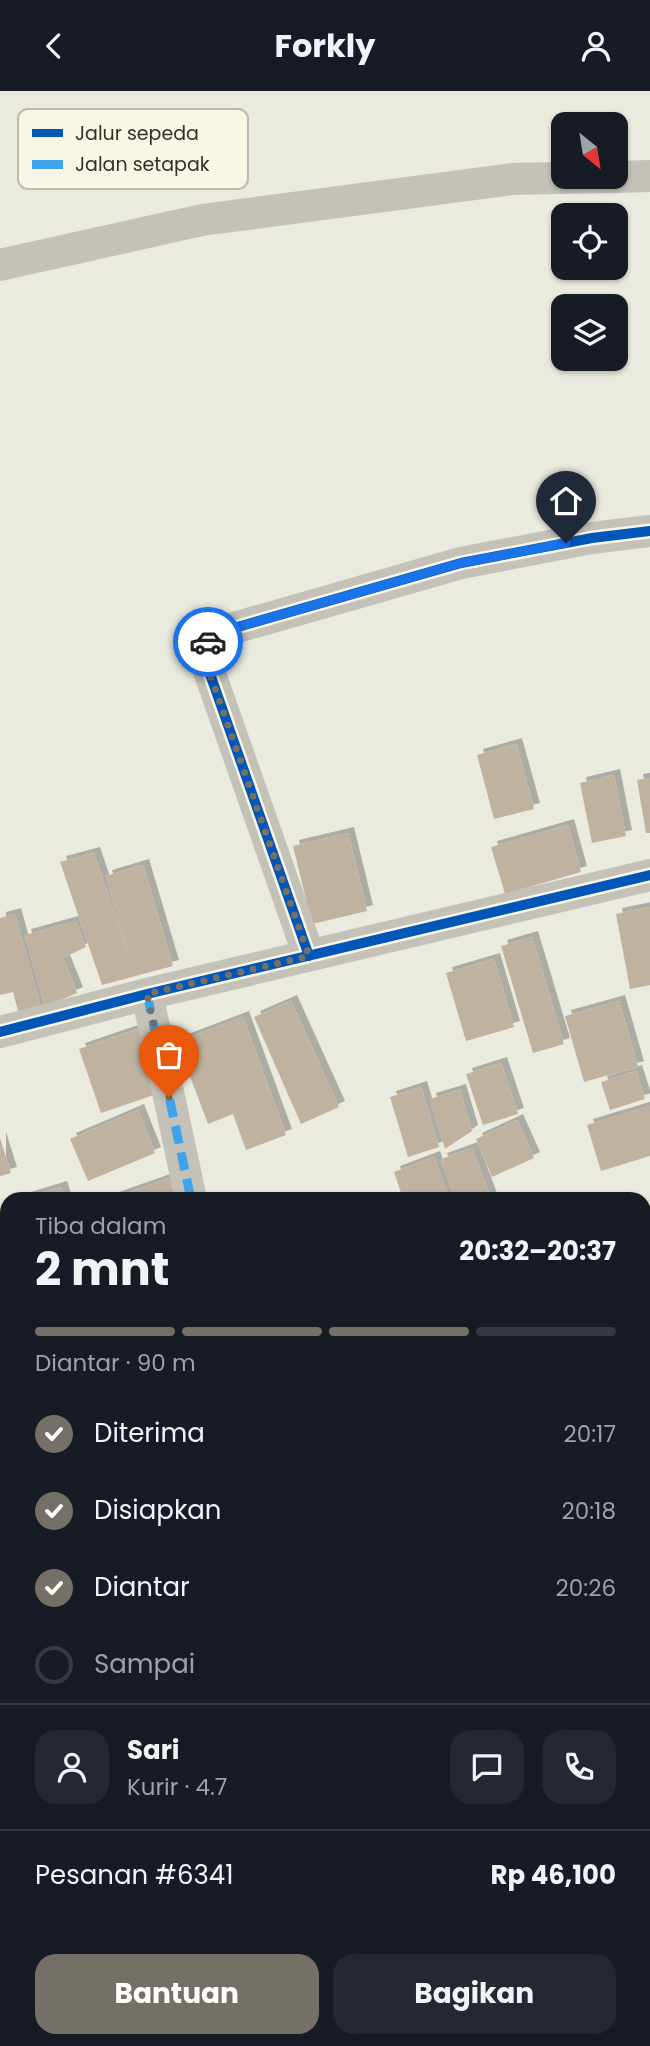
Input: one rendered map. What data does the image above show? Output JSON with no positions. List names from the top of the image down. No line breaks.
{"legend":["Jalur sepeda","Jalan setapak"],"north":"bottom right","page":{"header":"Forkly","heading":["2 mnt","Tiba dalam","20:32–20:37"],"panel":["Sari","Kurir · 4.7","Pesanan #6341","Rp 46,100"],"bar":"Diantar · 90 m","list":[["Diterima","20:17"],["Disiapkan","20:18"],["Diantar","20:26"],"Sampai"],"buttons":["Bantuan","Bagikan"]}}
